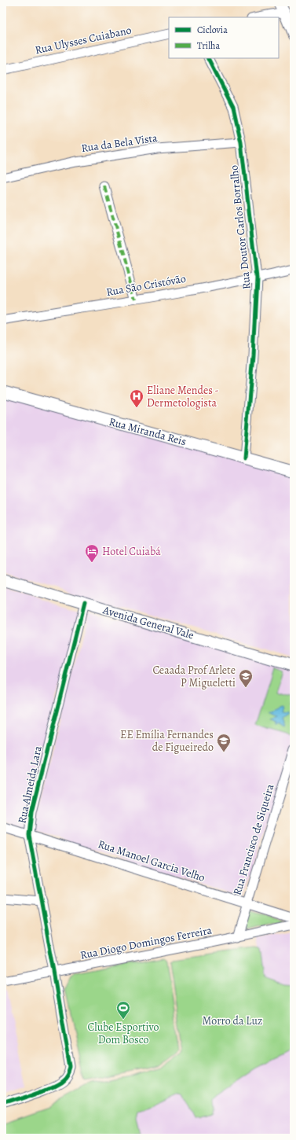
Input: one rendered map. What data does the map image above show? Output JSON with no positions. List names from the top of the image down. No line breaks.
{"streets":{"main road":["Rua Miranda Reis","Avenida General Vale"],"street":["Rua Ulysses Cuiabano","Rua da Bela Vista","Rua Doutor Carlos Borralho","Rua São Cristóvão","Rua Almeida Lara","Rua Francisco de Siqueira","Rua Manoel Garcia Velho","Rua Diogo Domingos Ferreira"]},"crossings":[["Rua da Bela Vista","Rua Doutor Carlos Borralho"],["Rua Doutor Carlos Borralho","Rua São Cristóvão"],["Rua Doutor Carlos Borralho","Rua Miranda Reis"],["Avenida General Vale","Rua Almeida Lara"],["Rua Almeida Lara","Rua Manoel Garcia Velho"],["Rua Almeida Lara","Rua Diogo Domingos Ferreira"],["Rua Francisco de Siqueira","Rua Manoel Garcia Velho"],["Rua Francisco de Siqueira","Rua Diogo Domingos Ferreira"]],"parks":["Morro da Luz"],"places":{"hospital":["Eliane Mendes - Dermetologista"],"hotel":["Hotel Cuiabá"],"school or university":["Ceaada Prof Arlete P Migueletti","EE Emília Fernandes de Figueiredo"],"sports":["Clube Esportivo Dom Bosco"]},"legend":["Ciclovia","Trilha"]}
